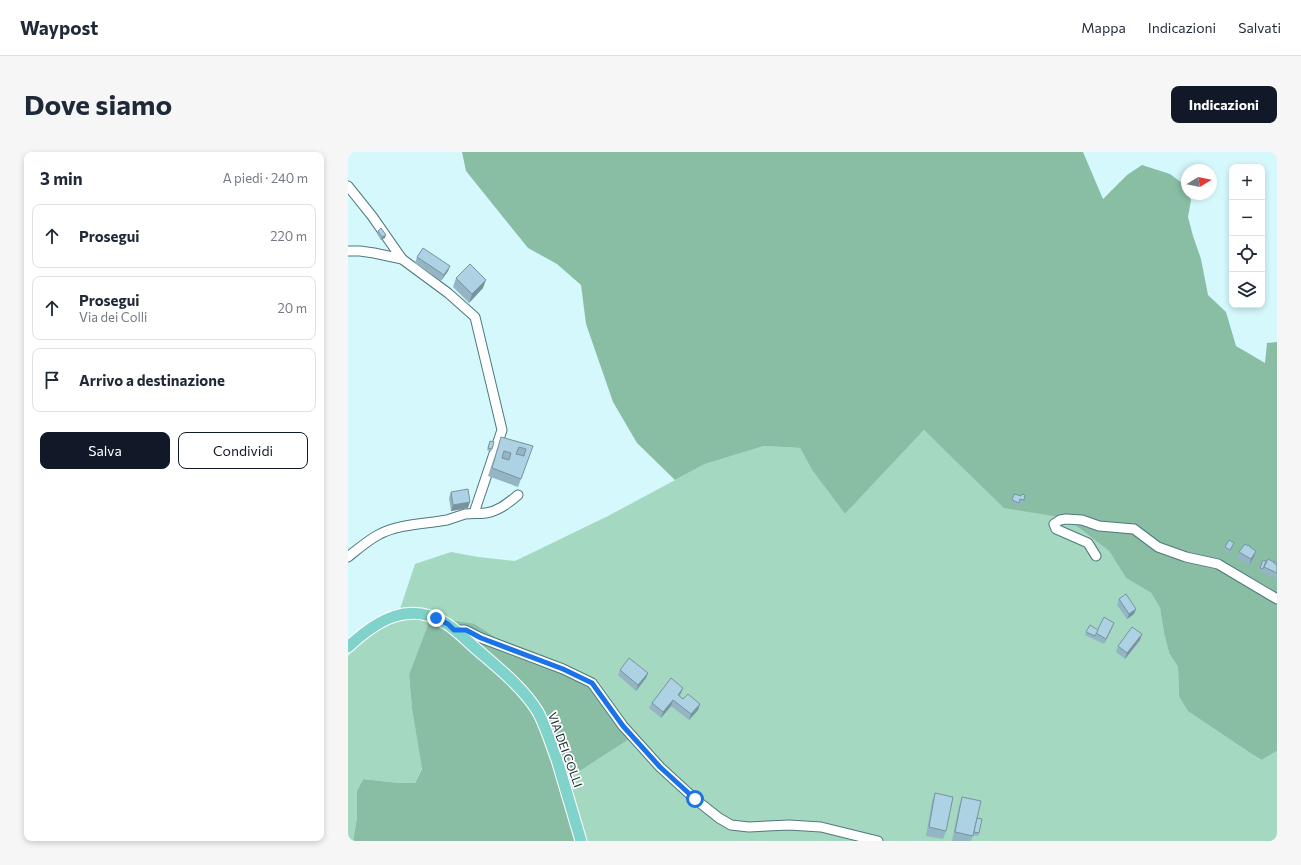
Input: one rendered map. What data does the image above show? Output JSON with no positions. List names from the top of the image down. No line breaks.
{"streets":{"main road":["VIA DEI COLLI"]},"north":"right","page":{"header":"Waypost","nav":["Mappa","Indicazioni","Salvati"],"buttons":["Indicazioni",["Salva","Condividi"]],"title":"Dove siamo","heading":["3 min","A piedi · 240 m"],"map_buttons":["+","−"],"list":[["Prosegui","220 m"],["Prosegui","Via dei Colli","20 m"],"Arrivo a destinazione"]}}
